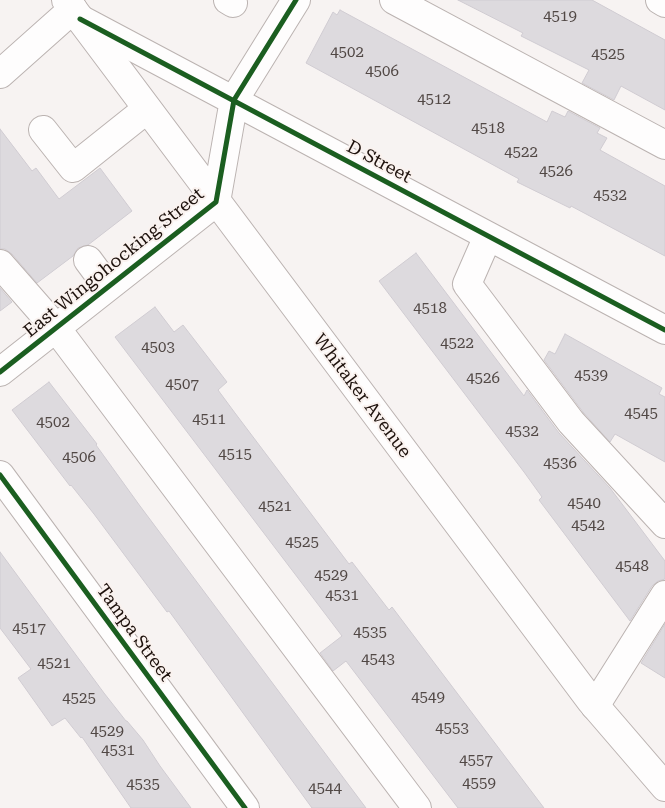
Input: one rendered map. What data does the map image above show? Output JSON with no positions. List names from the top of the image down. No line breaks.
{"streets":{"street":["D Street","East Wingohocking Street","Whitaker Avenue","Tampa Street"]},"crossings":[["D Street","East Wingohocking Street"],["D Street","Whitaker Avenue"],["East Wingohocking Street","Whitaker Avenue"]],"house_numbers":["4519","4502","4525","4506","4512","4518","4522","4526","4532","4518","4522","4503","4539","4526","4507","4545","4511","4502","4532","4515","4506","4536","4540","4521","4542","4525","4548","4529","4531","4517","4535","4543","4521","4549","4525","4553","4529","4531","4557","4559","4535","4544"]}
